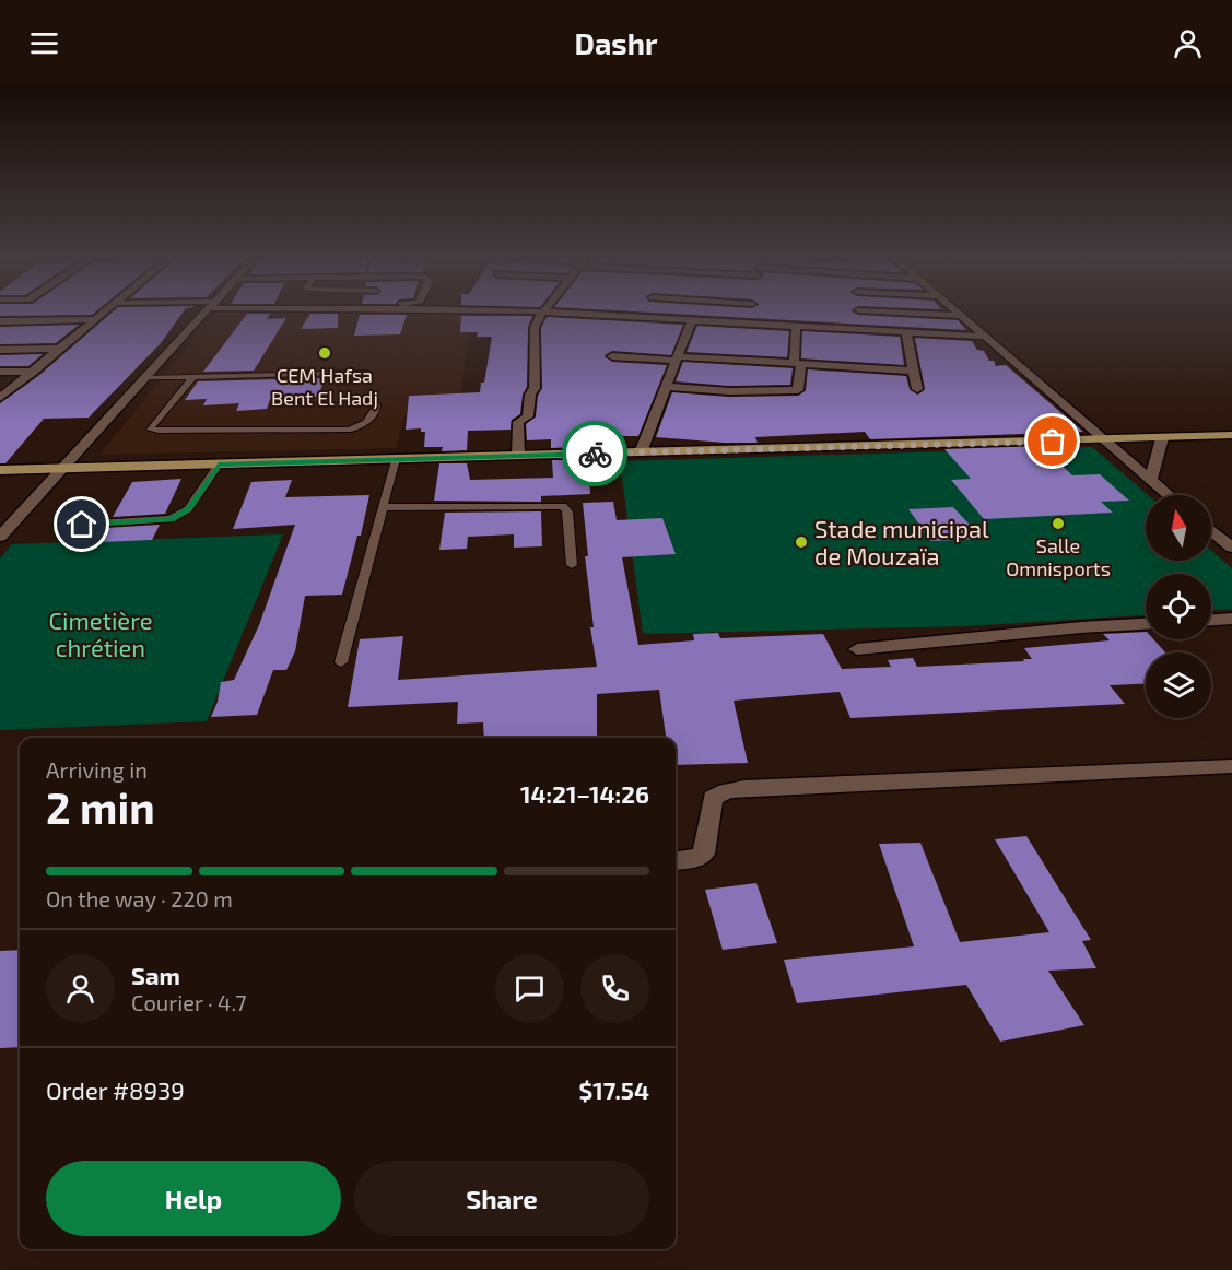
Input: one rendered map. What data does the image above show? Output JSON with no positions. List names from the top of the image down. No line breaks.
{"parks":["Cimetière chrétien"],"places":["CEM Hafsa Bent El Hadj","Salle Omnisports","Stade municipal de Mouzaïa"],"north":"top","page":{"header":"Dashr","heading":["2 min","Arriving in","14:21–14:26"],"panel":["Sam","Courier · 4.7","Order #8939","$17.54"],"bar":"On the way · 220 m","buttons":["Help","Share"]}}
